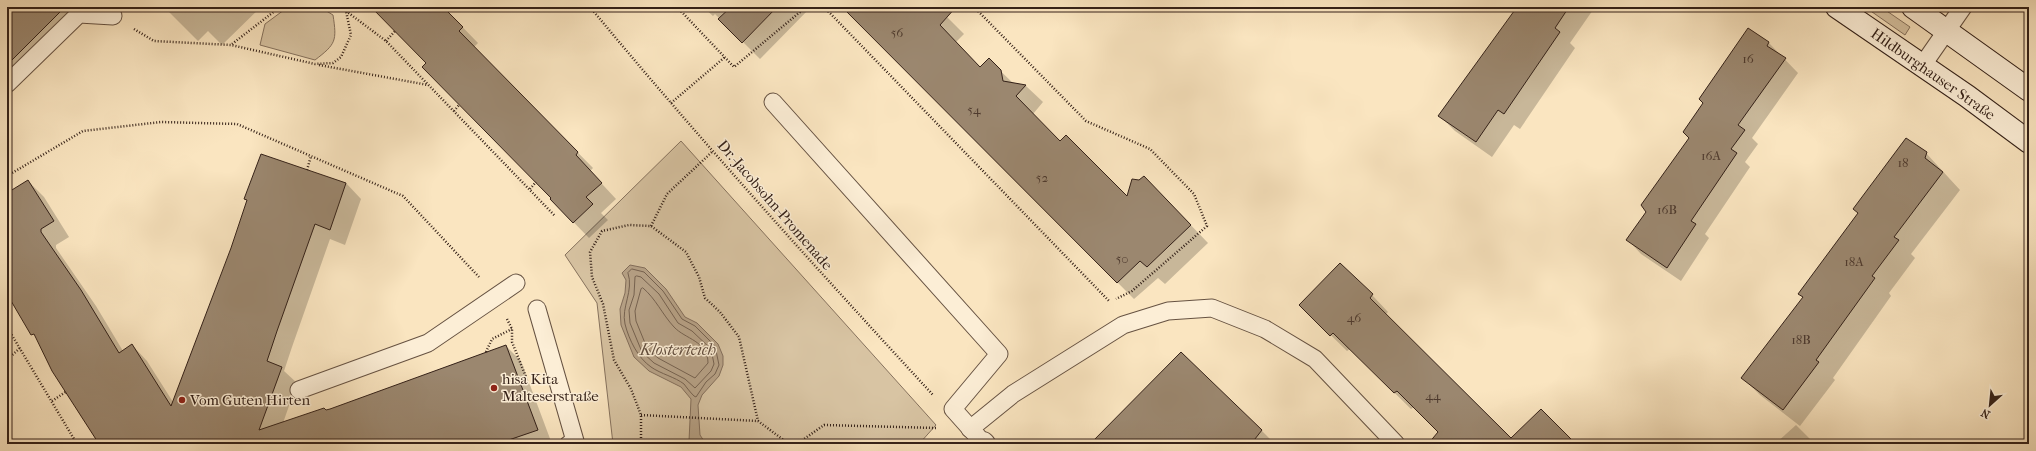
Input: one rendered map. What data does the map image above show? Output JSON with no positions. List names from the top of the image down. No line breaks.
{"streets":{"main road":["Hildburghauser Straße"],"path":["Dr.-Jacobsohn-Promenade"]},"water":["Klosterteich"],"places":["hisa Kita Malteserstraße","Vom Guten Hirten"],"house_numbers":["56","16","54","16A","18","52","16B","50","18A","46","18B","44"],"north":"bottom left"}
